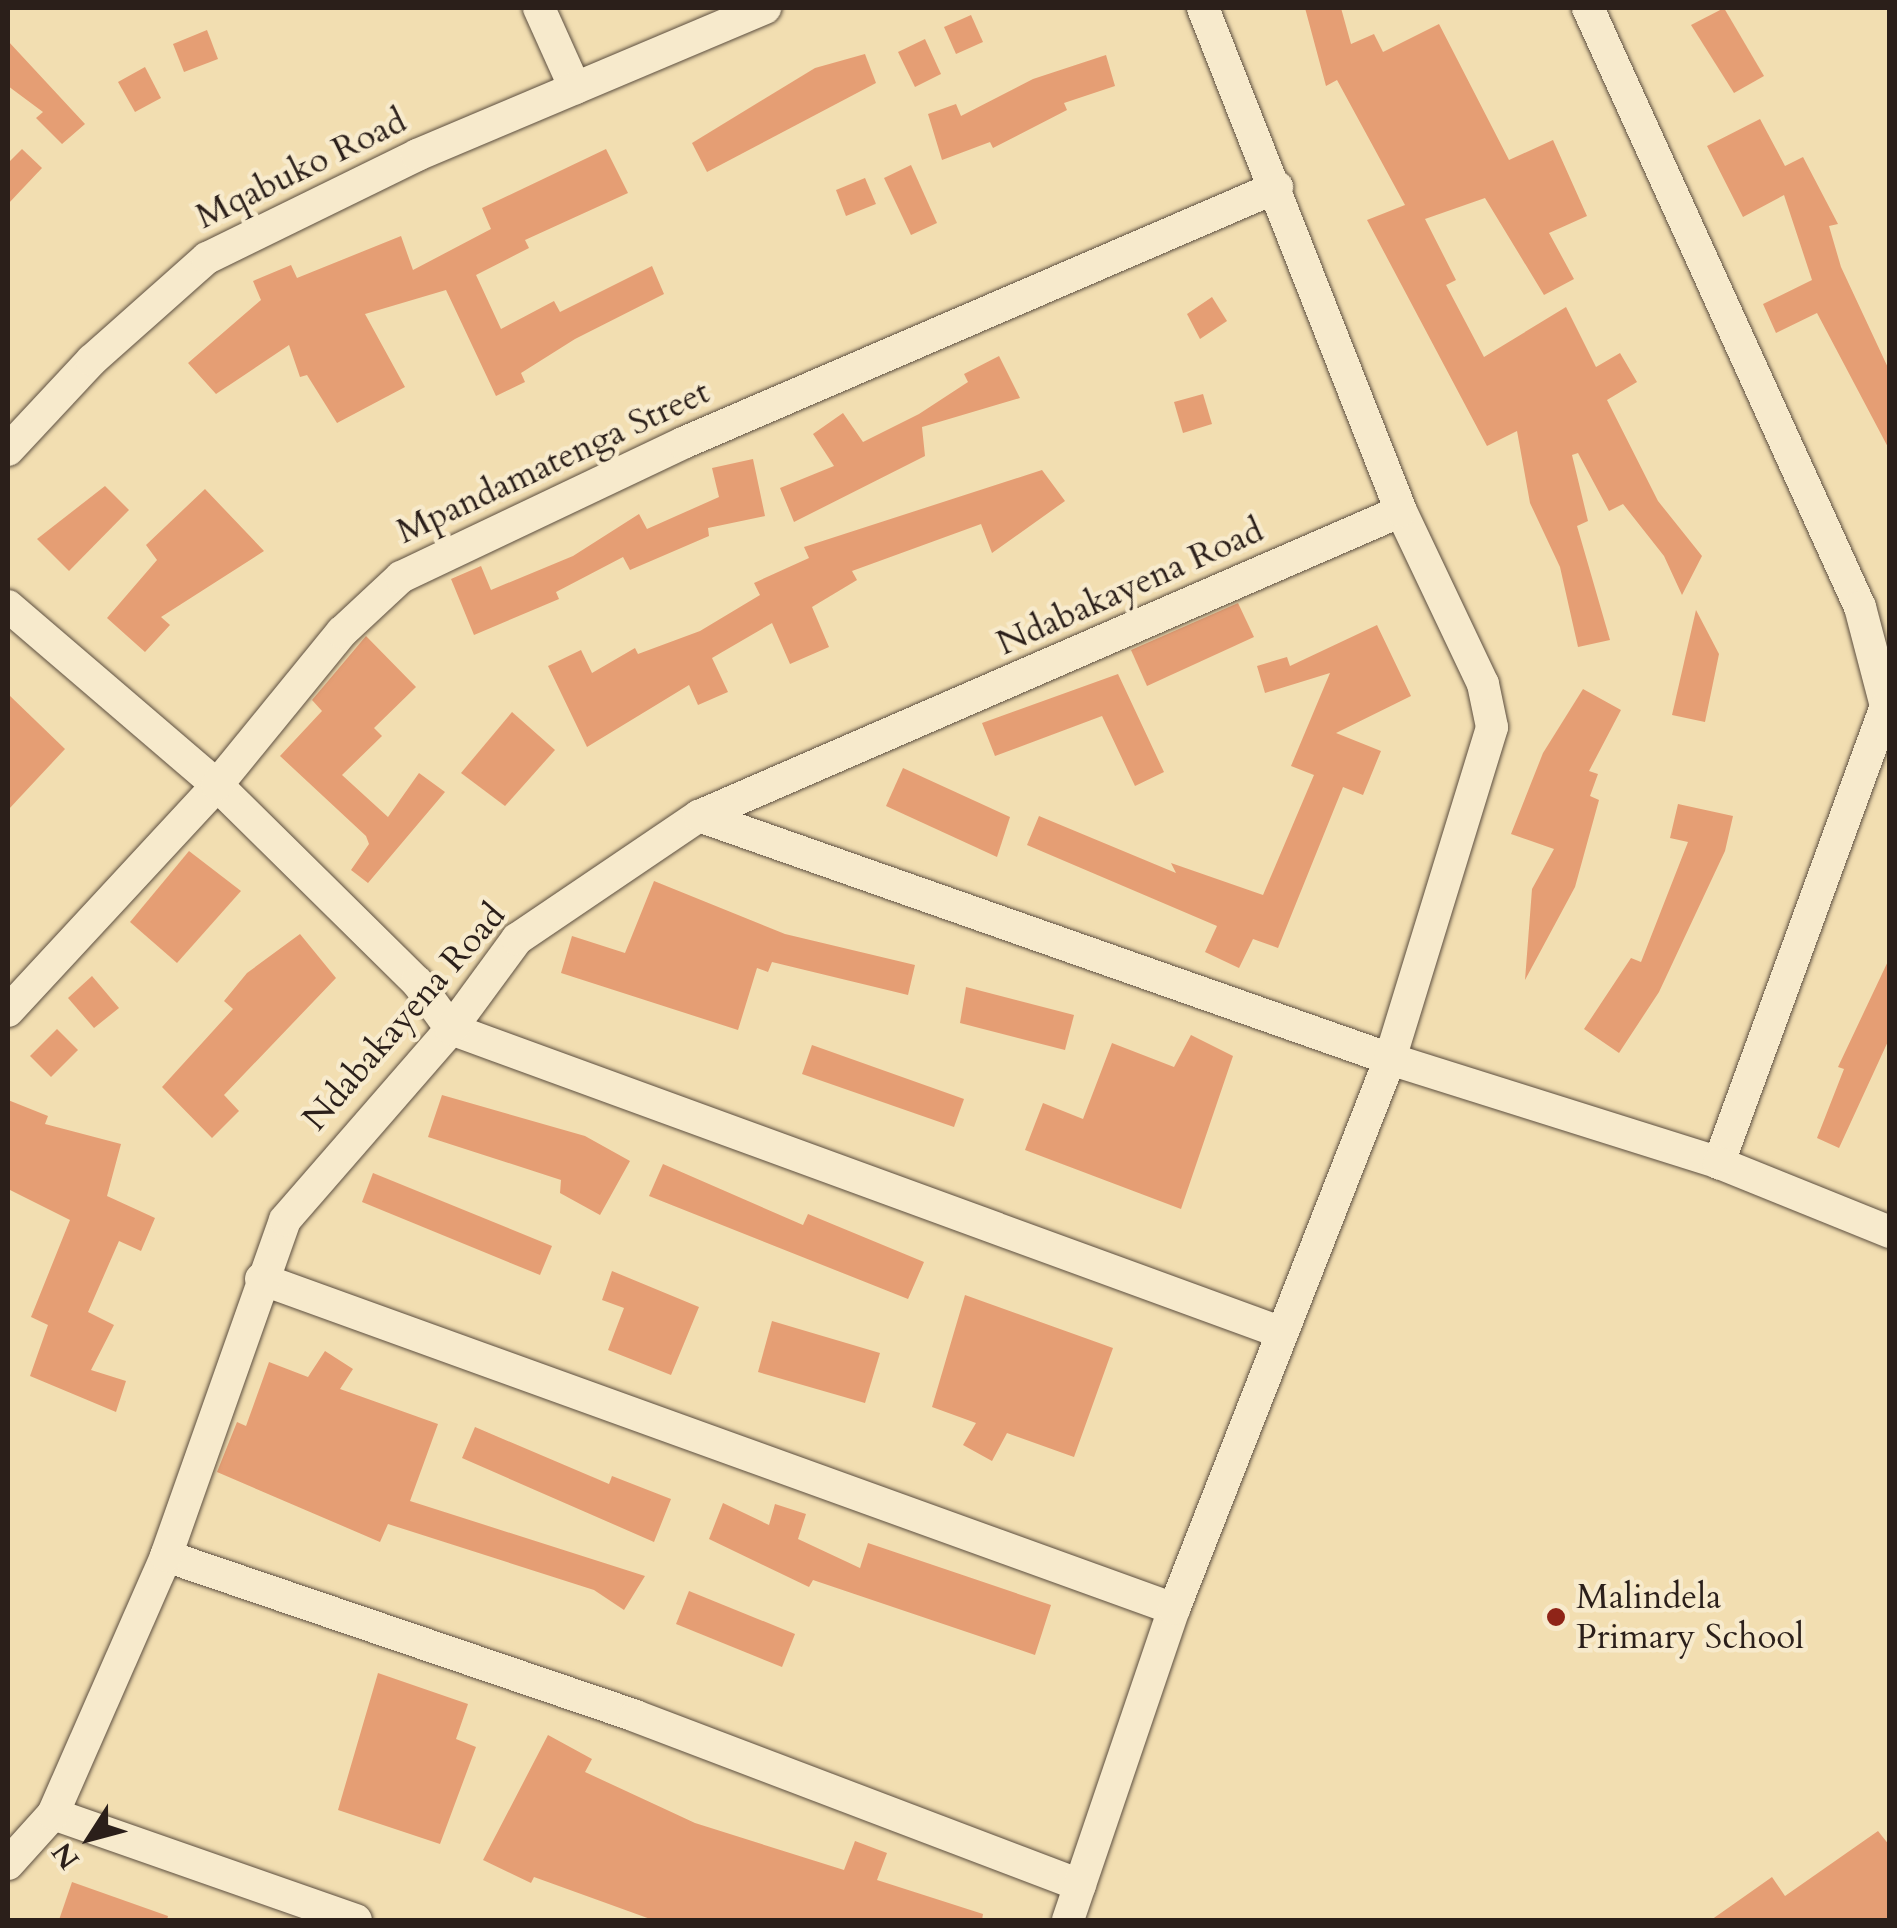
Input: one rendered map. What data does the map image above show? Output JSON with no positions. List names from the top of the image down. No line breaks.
{"streets":{"street":["Mqabuko Road","Mpandamatenga Street","Ndabakayena Road"]},"places":["Malindela Primary School"],"north":"bottom left"}
